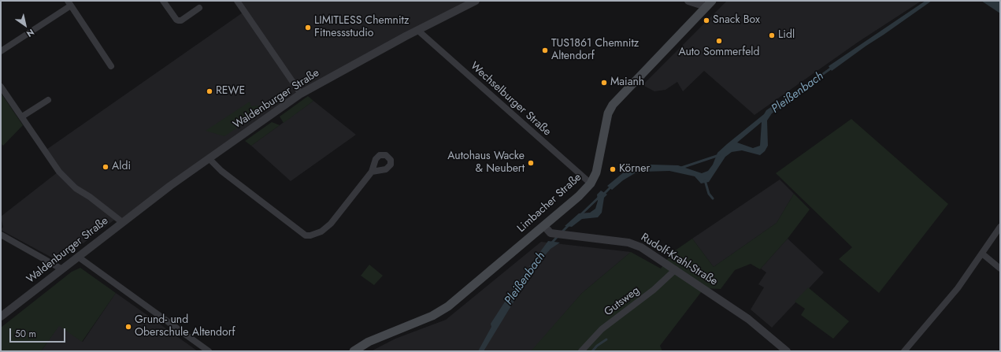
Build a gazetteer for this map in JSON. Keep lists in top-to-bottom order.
{
  "streets": {
    "main road": ["Limbacher Straße"],
    "street": [
      "Waldenburger Straße",
      "Wechselburger Straße",
      "Rudolf-Krahl-Straße",
      "Gutsweg"
    ]
  },
  "crossings": [
    ["Waldenburger Straße", "Wechselburger Straße"],
    ["Wechselburger Straße", "Limbacher Straße"],
    ["Limbacher Straße", "Rudolf-Krahl-Straße"],
    ["Rudolf-Krahl-Straße", "Gutsweg"]
  ],
  "water": ["Pleißenbach"],
  "places": [
    "Snack Box",
    "LIMITLESS Chemnitz Fitnessstudio",
    "Lidl",
    "Auto Sommerfeld",
    "TUS1861 Chemnitz Altendorf",
    "Maianh",
    "REWE",
    "Autohaus Wacke & Neubert",
    "Aldi",
    "Körner",
    "Grund- und Oberschule Altendorf"
  ],
  "scale_bar": "50 m",
  "north": "bottom right"
}
